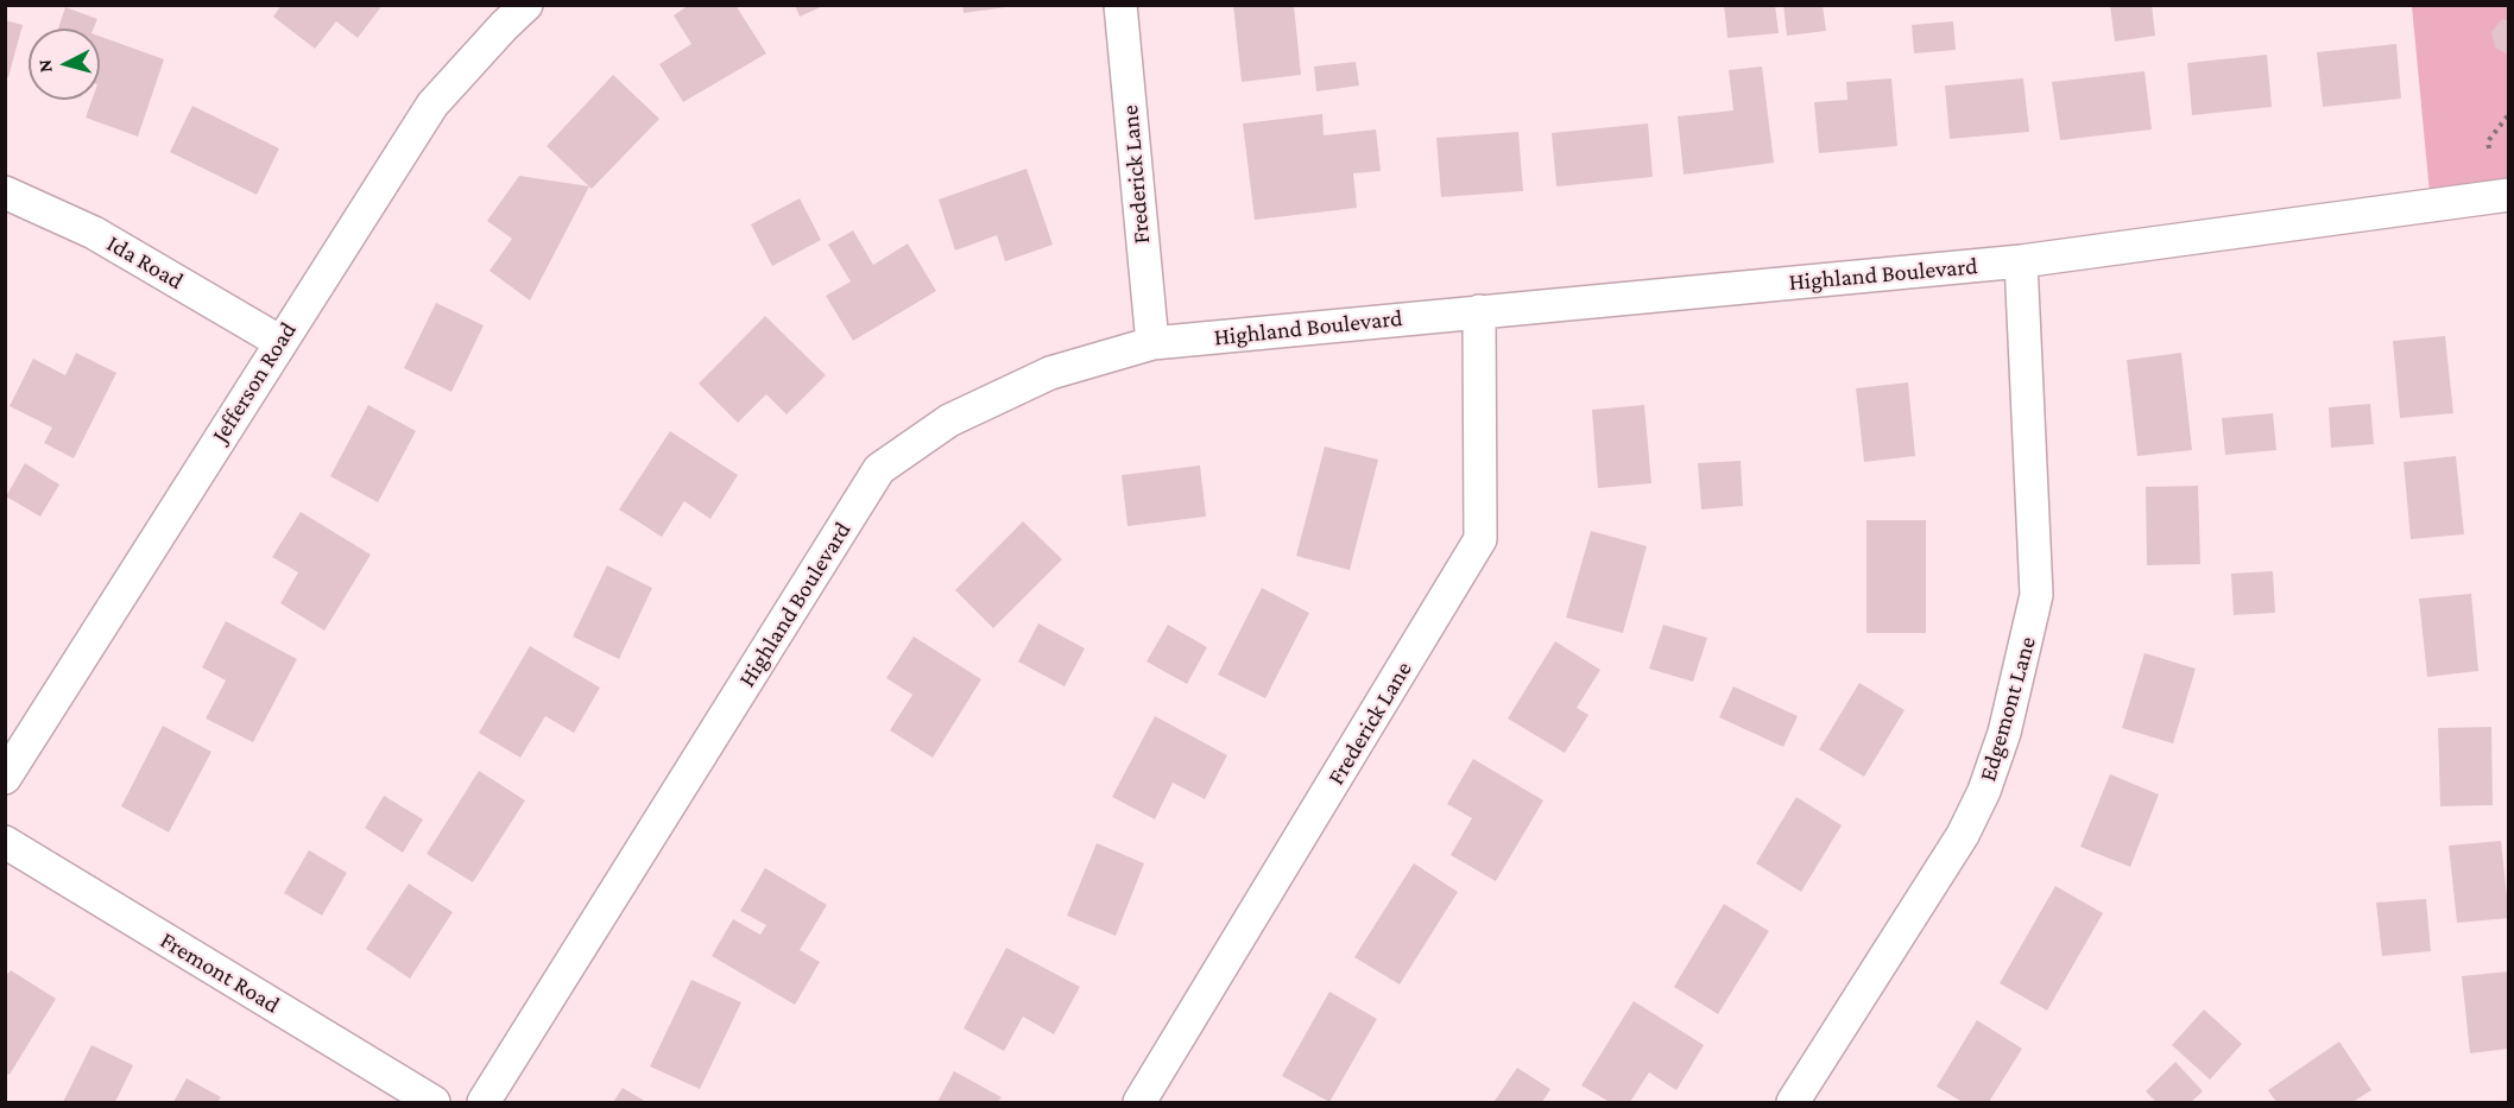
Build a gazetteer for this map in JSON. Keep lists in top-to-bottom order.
{
  "streets": {
    "street": [
      "Frederick Lane",
      "Ida Road",
      "Highland Boulevard",
      "Jefferson Road",
      "Edgemont Lane",
      "Fremont Road"
    ]
  },
  "crossings": [
    ["Frederick Lane", "Highland Boulevard"],
    ["Ida Road", "Jefferson Road"],
    ["Highland Boulevard", "Edgemont Lane"]
  ],
  "north": "left"
}
